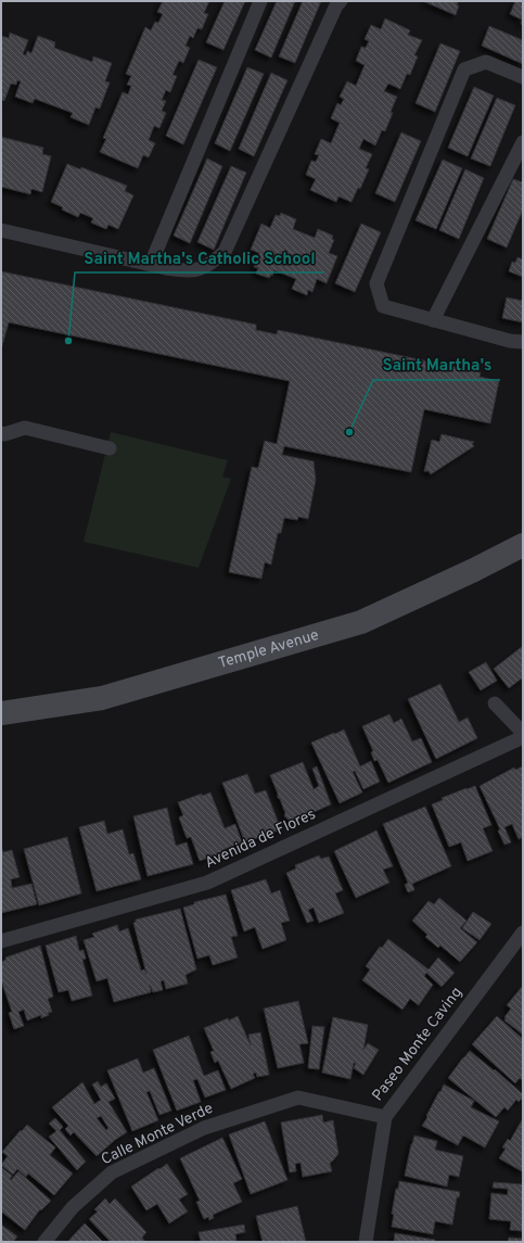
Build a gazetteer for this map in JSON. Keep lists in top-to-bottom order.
{
  "streets": {
    "main road": ["Temple Avenue"],
    "lane": ["Avenida de Flores", "Paseo Monte Caving", "Calle Monte Verde"]
  },
  "crossings": [
    ["Paseo Monte Caving", "Calle Monte Verde"]
  ],
  "places": ["Saint Martha's Catholic School", "Saint Martha's"]
}
